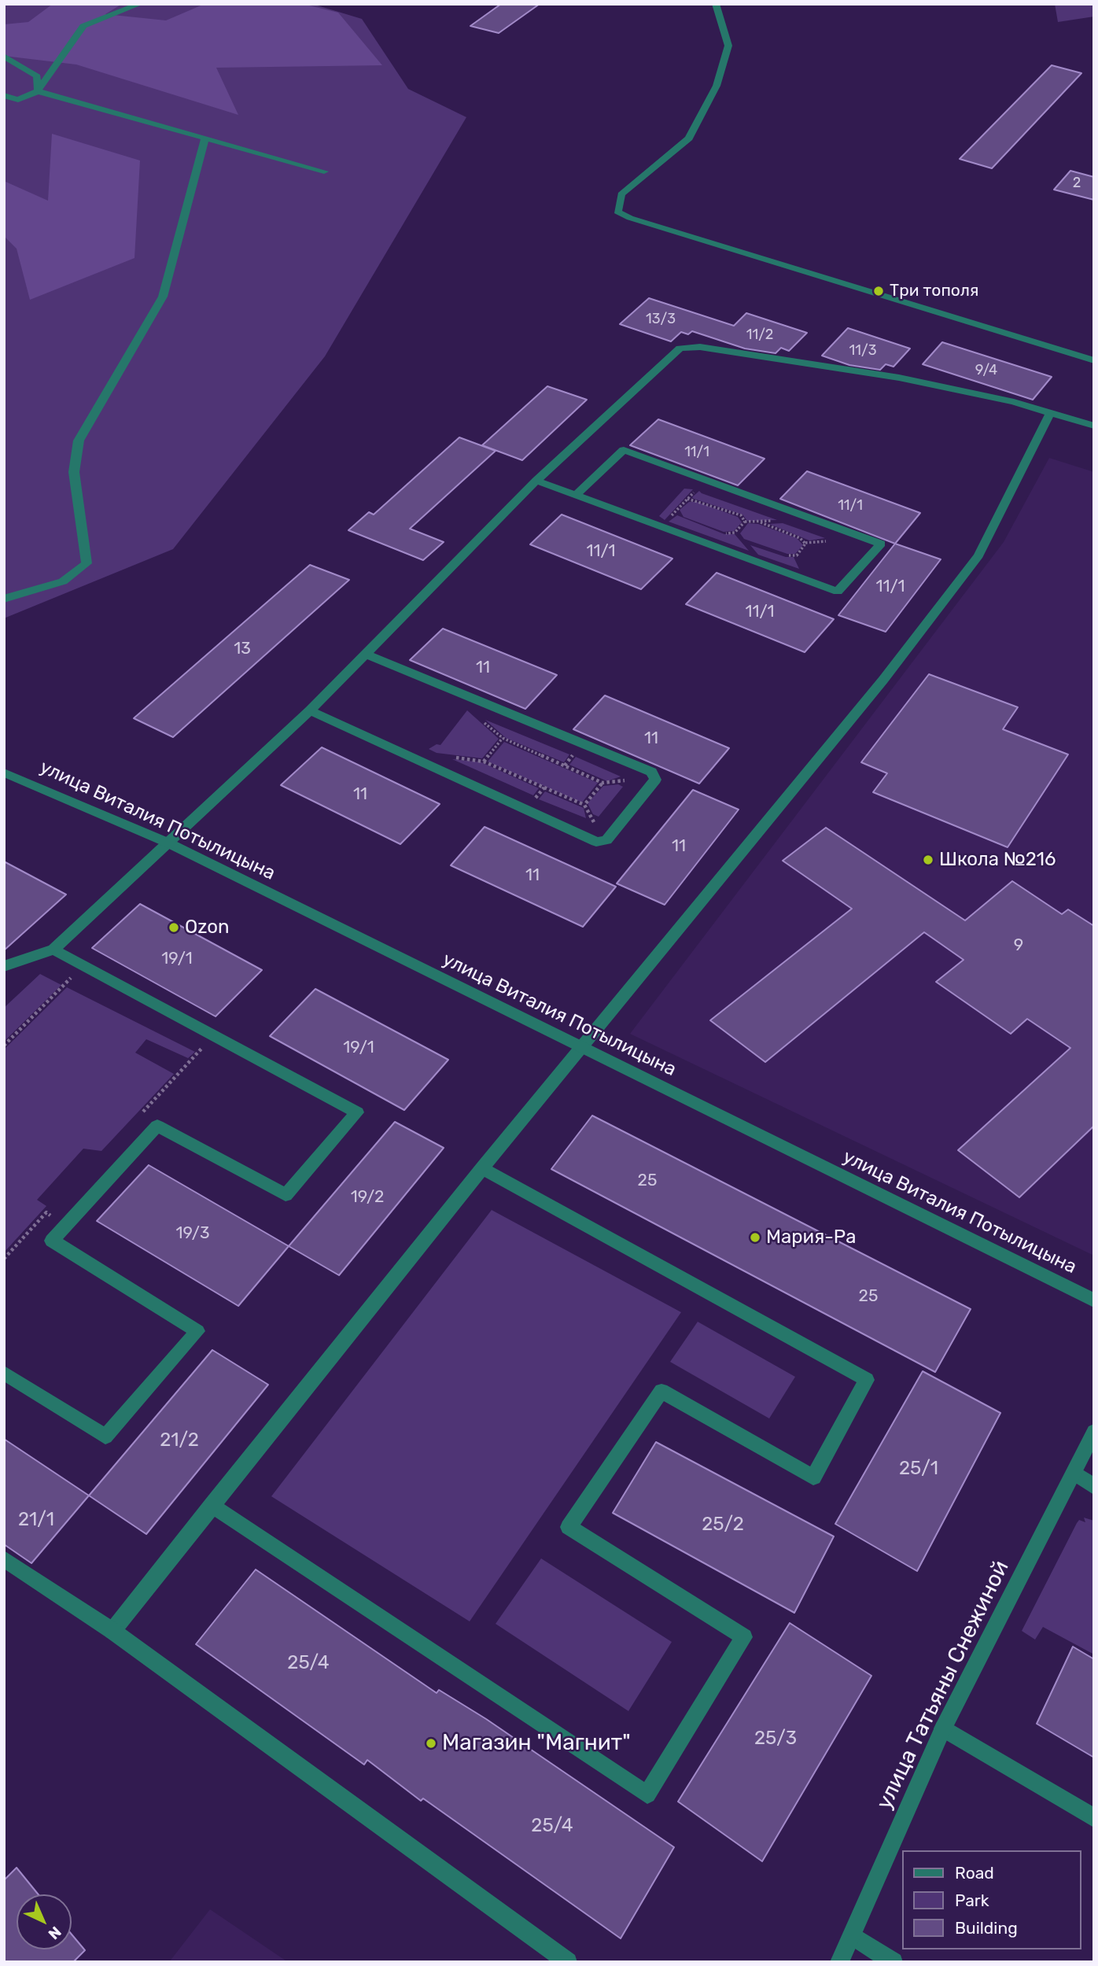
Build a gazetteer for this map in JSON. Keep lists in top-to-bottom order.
{
  "streets": {
    "street": ["улица Виталия Потылицына", "улица Татьяны Снежиной"]
  },
  "places": [
    "Три тополя",
    "Школа №216",
    "Ozon",
    "Мария-Ра",
    "Магазин \"Магнит\""
  ],
  "house_numbers": [
    "2",
    "13/3",
    "11/2",
    "11/3",
    "9/4",
    "11/1",
    "11/1",
    "11/1",
    "11/1",
    "11/1",
    "13",
    "11",
    "11",
    "11",
    "11",
    "11",
    "9",
    "19/1",
    "19/1",
    "25",
    "19/2",
    "19/3",
    "25",
    "21/2",
    "25/1",
    "21/1",
    "25/2",
    "25/4",
    "25/3",
    "25/4"
  ],
  "legend": ["Road", "Park", "Building"],
  "north": "bottom right"
}
